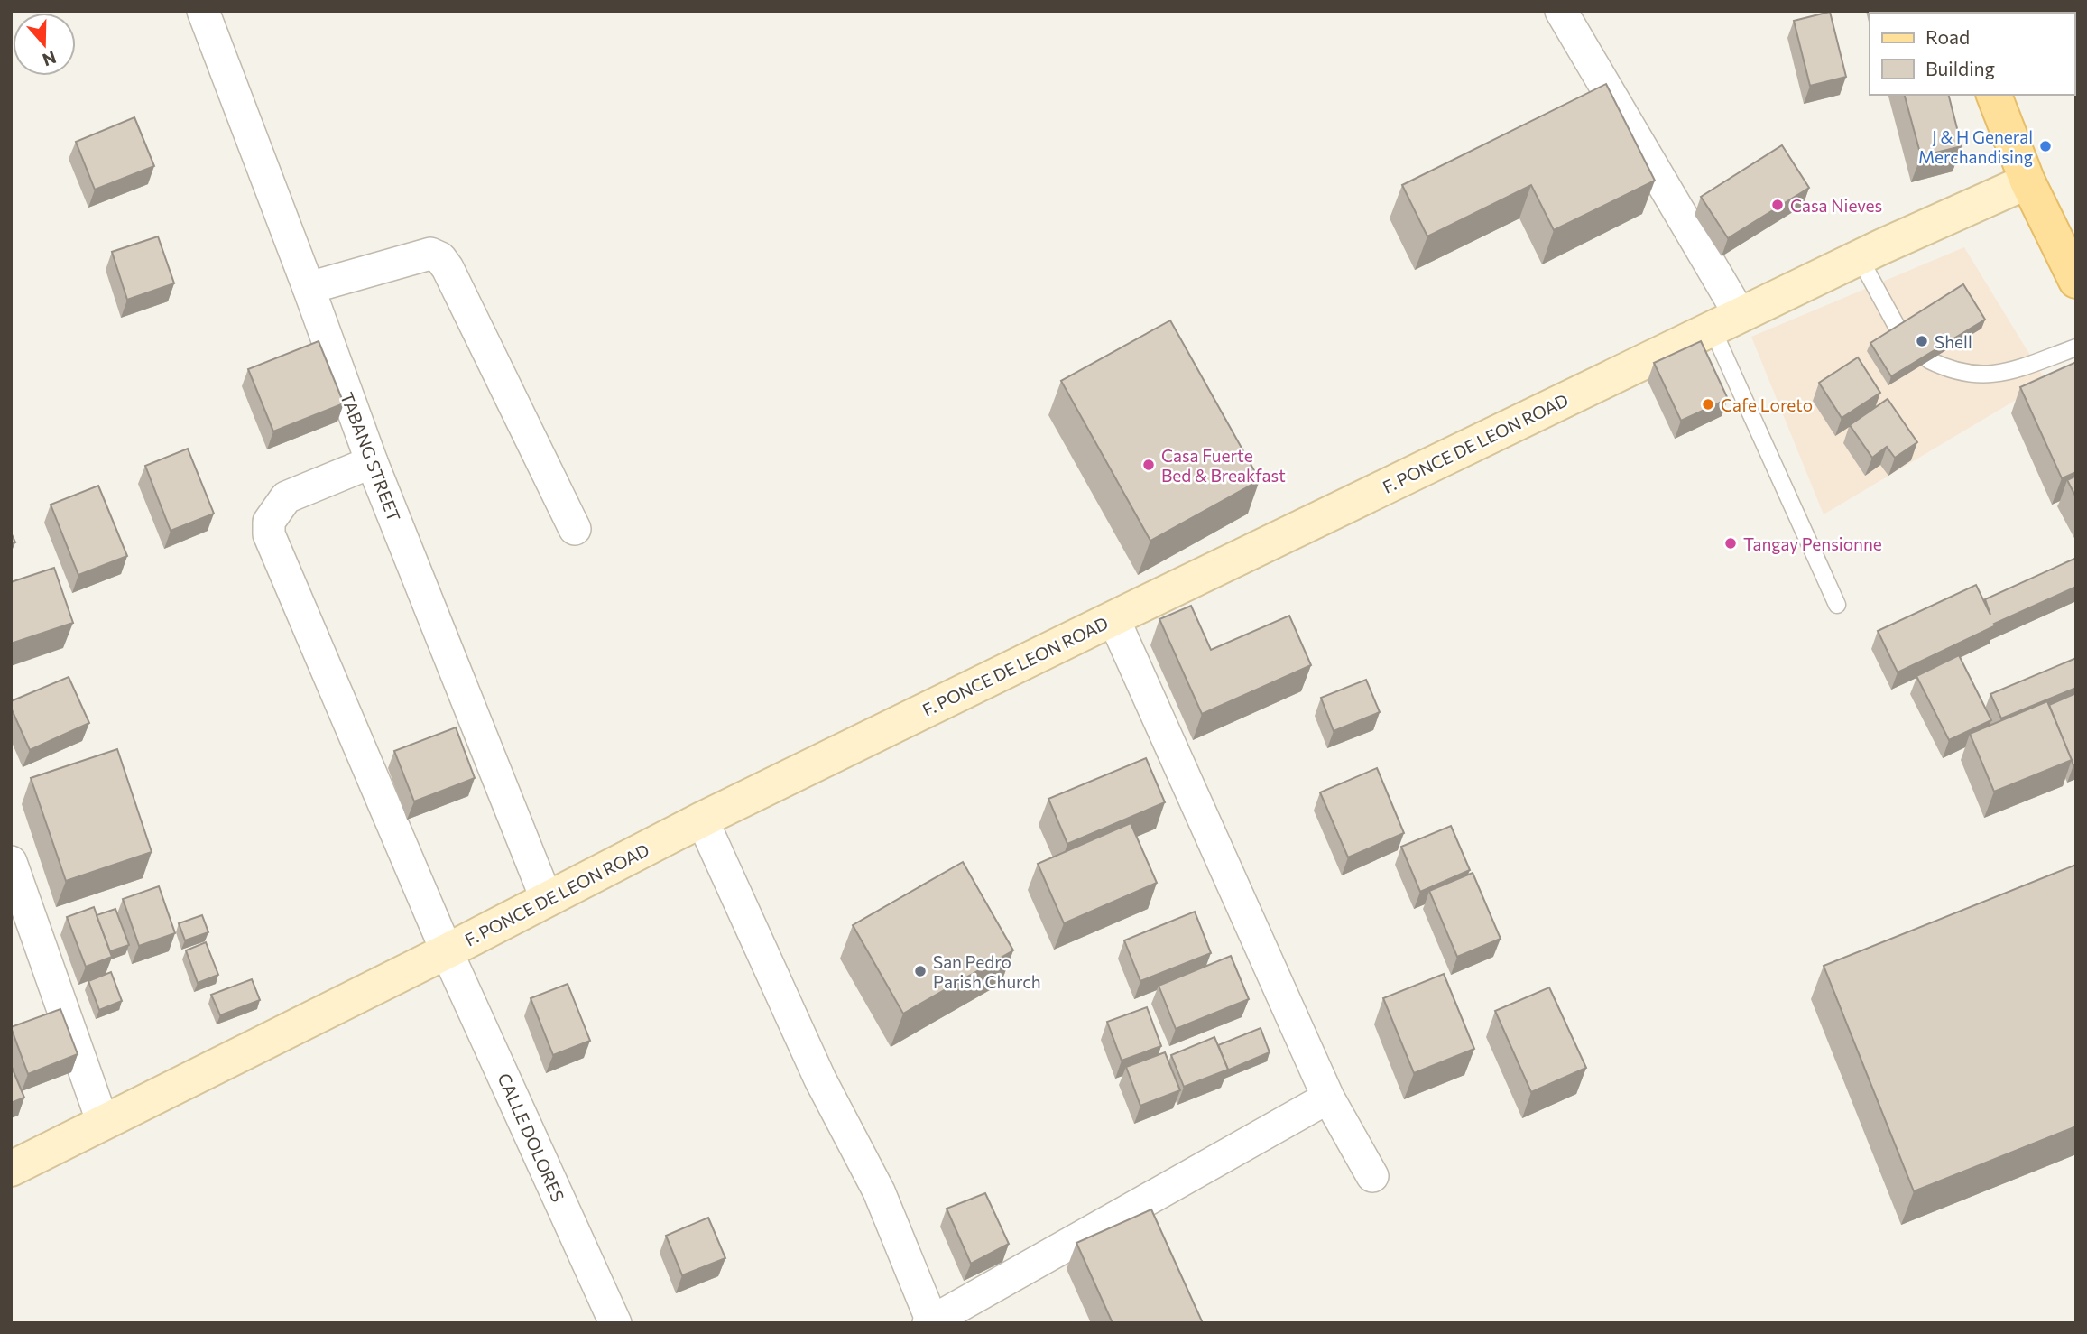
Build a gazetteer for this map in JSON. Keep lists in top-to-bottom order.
{
  "streets": {
    "street": ["F. PONCE DE LEON ROAD", "TABANG STREET", "CALLE DOLORES"]
  },
  "crossings": [
    ["F. PONCE DE LEON ROAD", "TABANG STREET"],
    ["F. PONCE DE LEON ROAD", "CALLE DOLORES"],
    ["TABANG STREET", "CALLE DOLORES"]
  ],
  "places": [
    "J & H General Merchandising",
    "Casa Nieves",
    "Shell",
    "Cafe Loreto",
    "Casa Fuerte Bed & Breakfast",
    "Tangay Pensionne",
    "San Pedro Parish Church"
  ],
  "legend": ["Road", "Building"],
  "north": "bottom"
}
